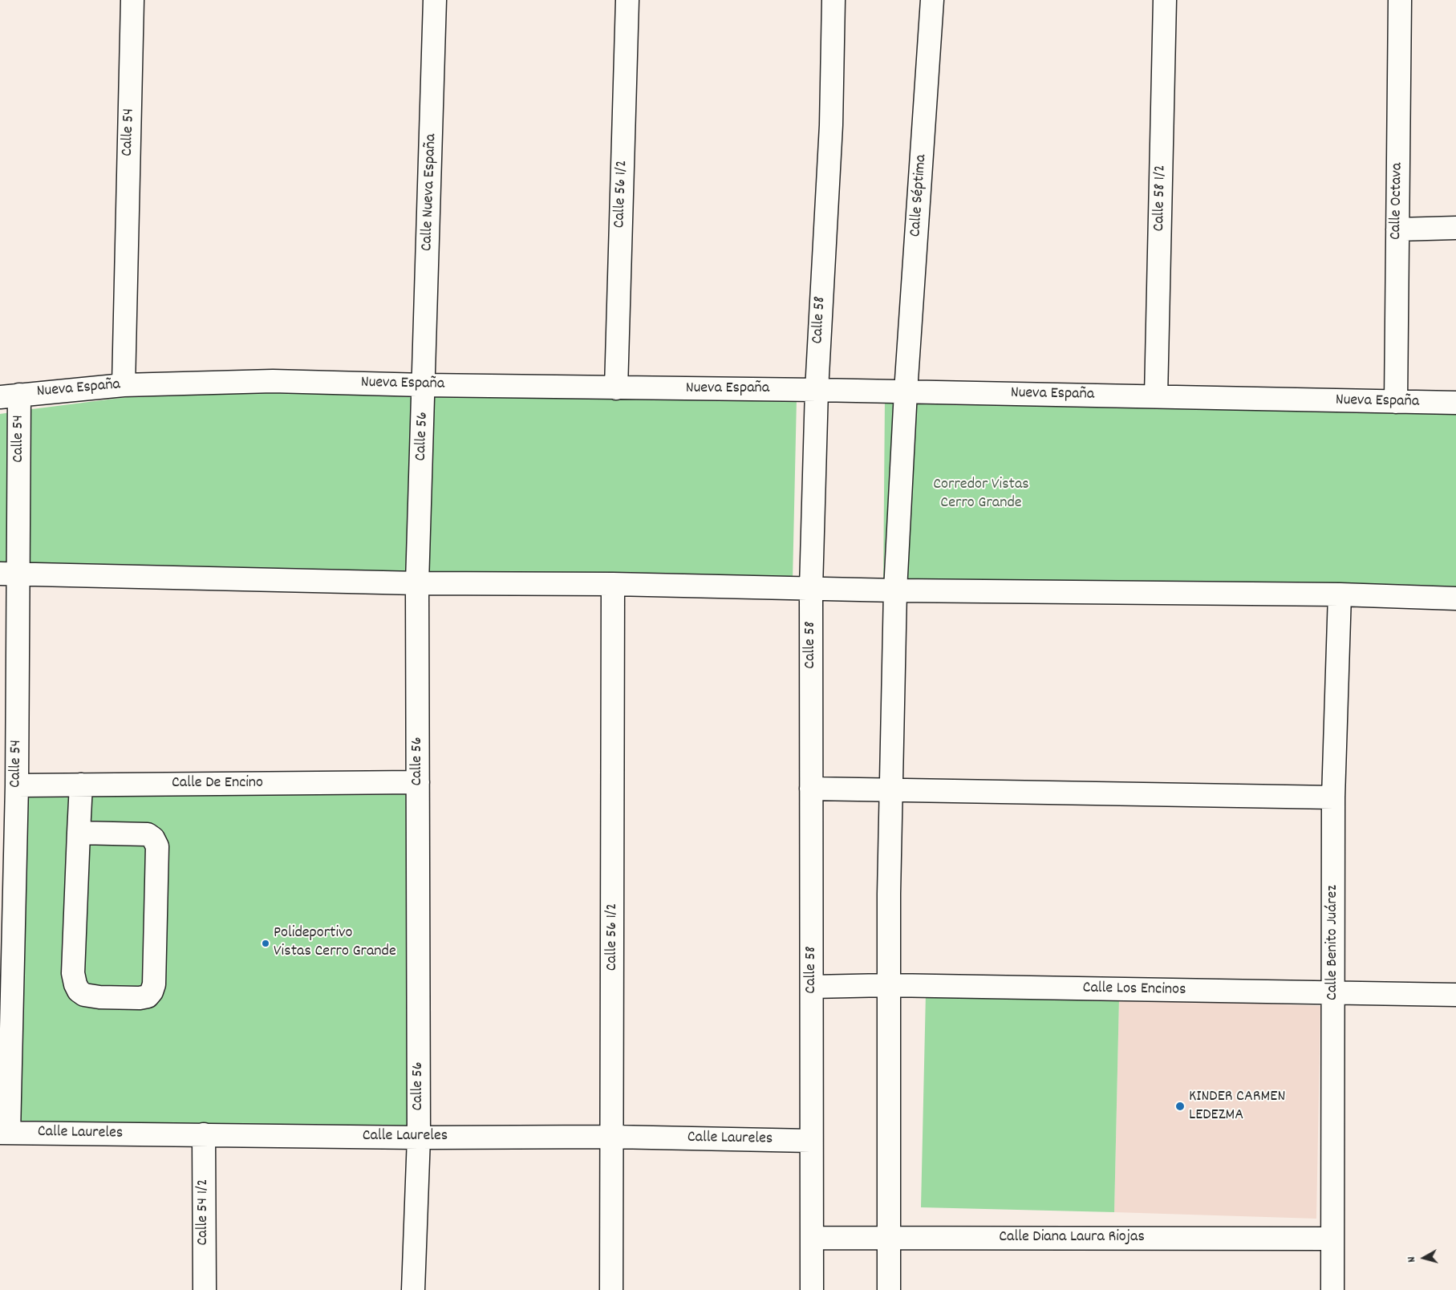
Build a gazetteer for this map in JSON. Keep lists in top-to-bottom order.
{
  "streets": {
    "street": [
      "Calle 54",
      "Calle Nueva España",
      "Calle 56 1/2",
      "Calle Séptima",
      "Calle 58 1/2",
      "Calle Octava",
      "Calle 58",
      "Nueva España",
      "Calle 56",
      "Calle De Encino",
      "Calle Benito Juárez",
      "Calle Los Encinos",
      "Calle Laureles",
      "Calle 54 1/2",
      "Calle Diana Laura Riojas"
    ]
  },
  "crossings": [
    ["Calle 54", "Nueva España"],
    ["Calle 54", "Calle De Encino"],
    ["Calle 54", "Calle Laureles"],
    ["Calle Nueva España", "Nueva España"],
    ["Calle Nueva España", "Calle 56"],
    ["Calle 56 1/2", "Nueva España"],
    ["Calle 56 1/2", "Calle Laureles"],
    ["Calle Séptima", "Nueva España"],
    ["Calle 58 1/2", "Nueva España"],
    ["Calle Octava", "Nueva España"],
    ["Calle 58", "Nueva España"],
    ["Calle 58", "Calle Los Encinos"],
    ["Calle 58", "Calle Laureles"],
    ["Calle 58", "Calle Diana Laura Riojas"],
    ["Nueva España", "Calle 56"],
    ["Calle 56", "Calle De Encino"],
    ["Calle 56", "Calle Laureles"],
    ["Calle Benito Juárez", "Calle Los Encinos"],
    ["Calle Benito Juárez", "Calle Diana Laura Riojas"],
    ["Calle Laureles", "Calle 54 1/2"]
  ],
  "parks": ["Corredor Vistas Cerro Grande"],
  "places": ["Polideportivo Vistas Cerro Grande", "KINDER CARMEN LEDEZMA"],
  "north": "left"
}
